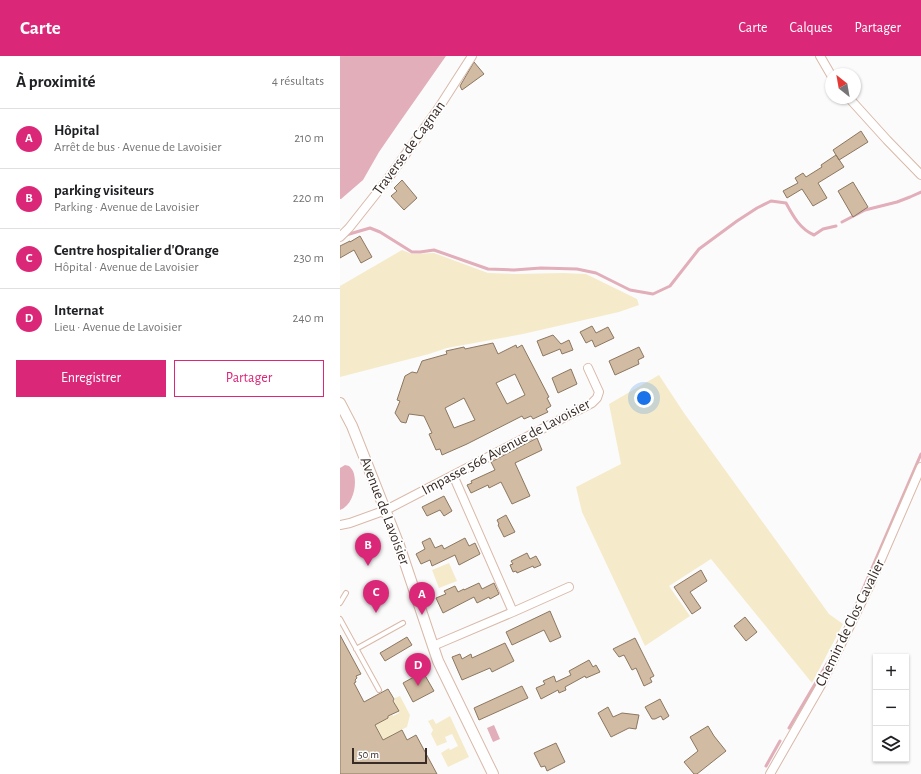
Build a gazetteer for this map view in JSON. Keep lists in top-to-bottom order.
{
  "streets": {
    "street": [
      "Traverse de Cagnan",
      "Impasse 566 Avenue de Lavoisier",
      "Avenue de Lavoisier",
      "Chemin de Clos Cavalier"
    ]
  },
  "crossings": [
    ["Impasse 566 Avenue de Lavoisier", "Avenue de Lavoisier"]
  ],
  "scale_bar": "50 m",
  "north": "top left",
  "page": {
    "header": "Carte",
    "nav": ["Carte", "Calques", "Partager"],
    "heading": ["À proximité", "4 résultats"],
    "list": [
      {
        "mark": "A",
        "name": "Hôpital",
        "note": "Arrêt de bus · Avenue de Lavoisier",
        "value": "210 m"
      },
      {
        "mark": "B",
        "name": "parking visiteurs",
        "note": "Parking · Avenue de Lavoisier",
        "value": "220 m"
      },
      {
        "mark": "C",
        "name": "Centre hospitalier d'Orange",
        "note": "Hôpital · Avenue de Lavoisier",
        "value": "230 m"
      },
      {
        "mark": "D",
        "name": "Internat",
        "note": "Lieu · Avenue de Lavoisier",
        "value": "240 m"
      }
    ],
    "buttons": ["Enregistrer", "Partager"],
    "pins": [
      "B",
      "C",
      "A",
      "D"
    ],
    "map_buttons": ["+", "−"],
    "scale": "50 m"
  }
}
